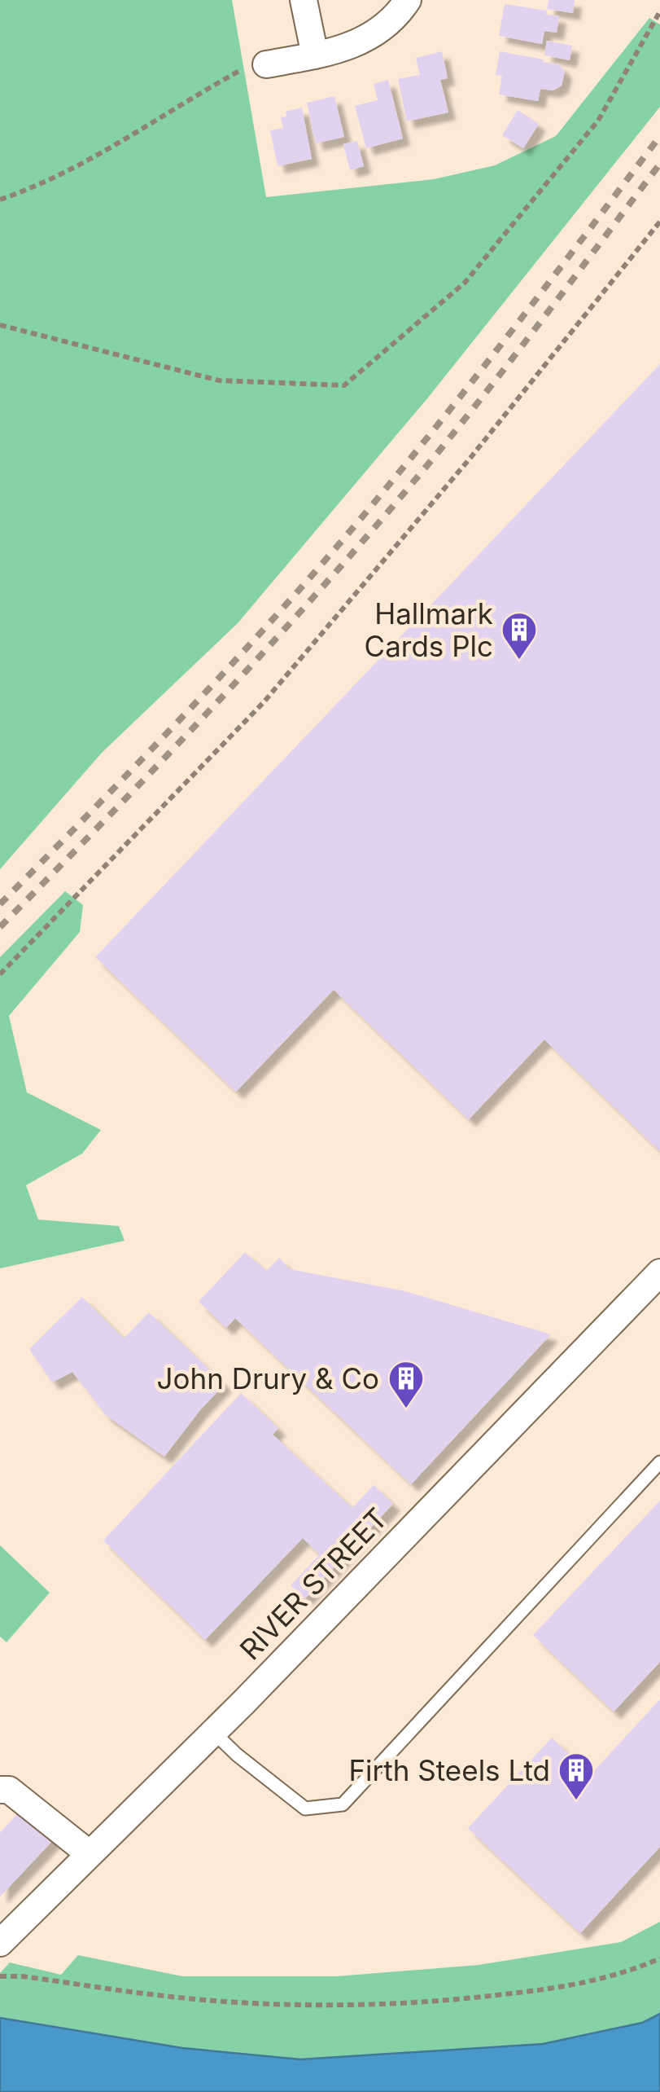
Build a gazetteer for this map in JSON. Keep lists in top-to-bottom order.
{
  "streets": {
    "street": ["RIVER STREET"]
  },
  "places": {
    "building": ["Hallmark Cards Plc", "John Drury & Co", "Firth Steels Ltd"]
  }
}
